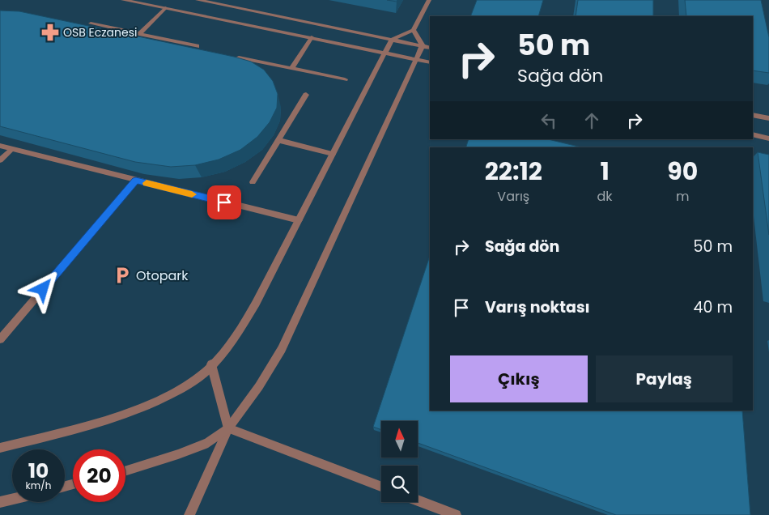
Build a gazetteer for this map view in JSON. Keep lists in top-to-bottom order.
{
  "places": {
    "pharmacy": ["OSB Eczanesi"],
    "parking": ["Otopark"]
  },
  "north": "top",
  "page": {
    "turn": ["50 m", "Sağa dön"],
    "eta": [
      "22:12",
      "Varış",
      "1",
      "dk",
      "90",
      "m"
    ],
    "list": [
      {
        "name": "Sağa dön",
        "value": "50 m"
      },
      {
        "name": "Varış noktası",
        "value": "40 m"
      }
    ],
    "buttons": ["Çıkış", "Paylaş"],
    "speed": "10 km/h",
    "limit": "20"
  }
}
